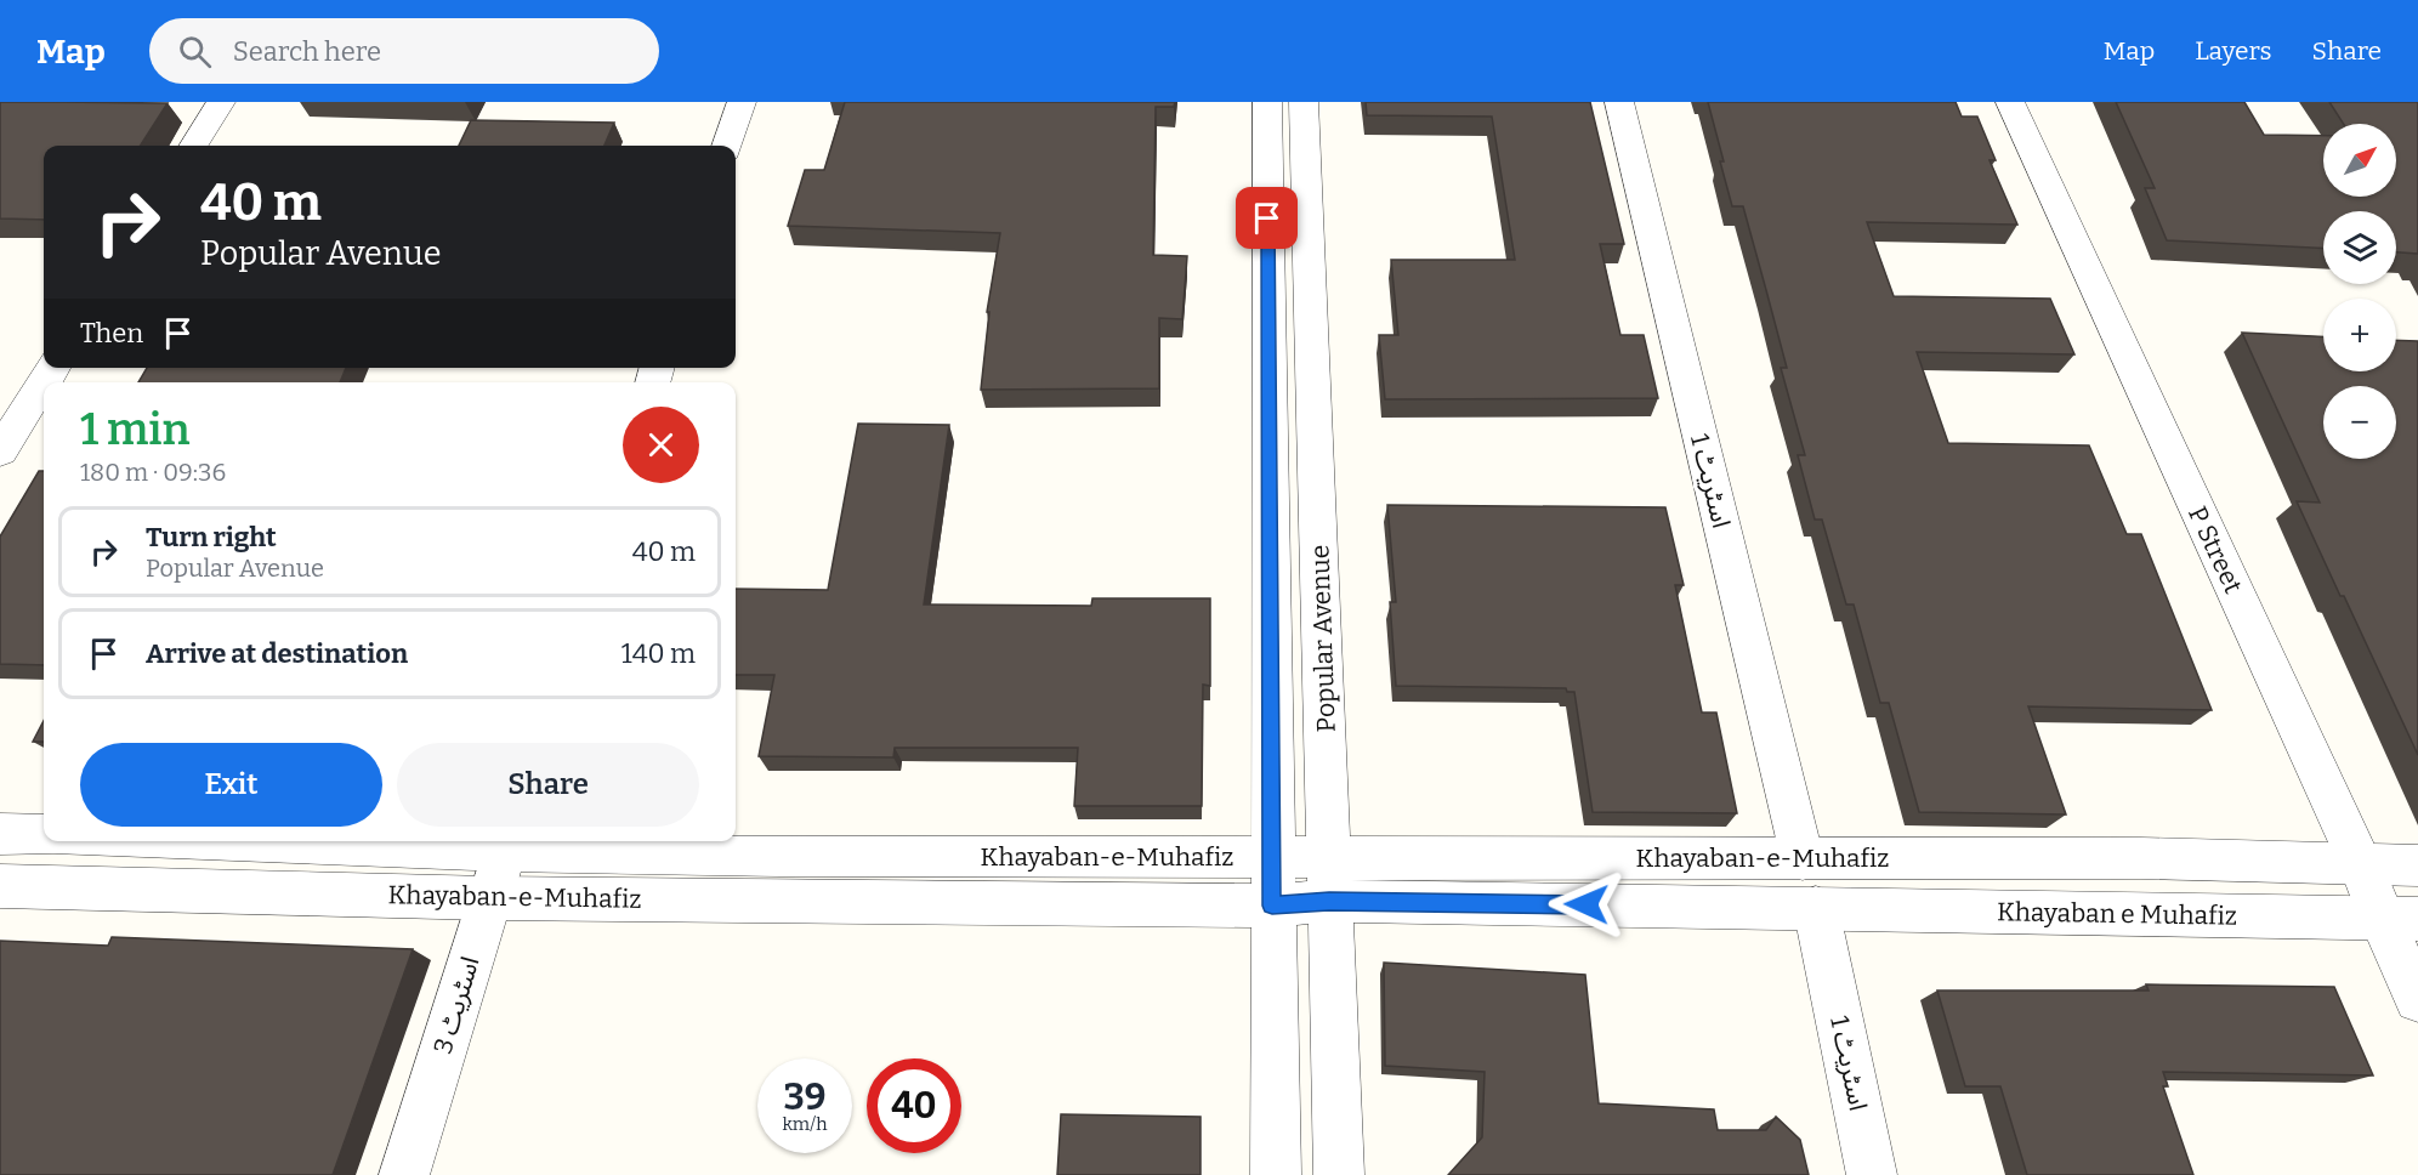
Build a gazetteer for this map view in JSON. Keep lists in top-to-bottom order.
{
  "streets": {
    "street": [
      "اسٹریٹ 1",
      "P Street",
      "Popular Avenue",
      "Khayaban-e-Muhafiz",
      "Khayaban e Muhafiz",
      "اسٹریٹ 3"
    ]
  },
  "crossings": [
    ["اسٹریٹ 1", "Khayaban-e-Muhafiz"],
    ["اسٹریٹ 1", "Khayaban e Muhafiz"],
    ["P Street", "Khayaban-e-Muhafiz"],
    ["P Street", "Khayaban e Muhafiz"],
    ["Popular Avenue", "Khayaban-e-Muhafiz"],
    ["Khayaban-e-Muhafiz", "Khayaban e Muhafiz"],
    ["Khayaban-e-Muhafiz", "اسٹریٹ 3"]
  ],
  "north": "top right",
  "page": {
    "header": "Map",
    "search": "Search here",
    "nav": ["Map", "Layers", "Share"],
    "map_buttons": ["+", "−"],
    "turn": ["40 m", "Popular Avenue"],
    "then": "Then",
    "heading": ["1 min", "180 m · 09:36"],
    "list": [
      {
        "name": "Turn right",
        "note": "Popular Avenue",
        "value": "40 m"
      },
      {
        "name": "Arrive at destination",
        "value": "140 m"
      }
    ],
    "buttons": ["Exit", "Share"],
    "speed": "39 km/h",
    "limit": "40"
  }
}
